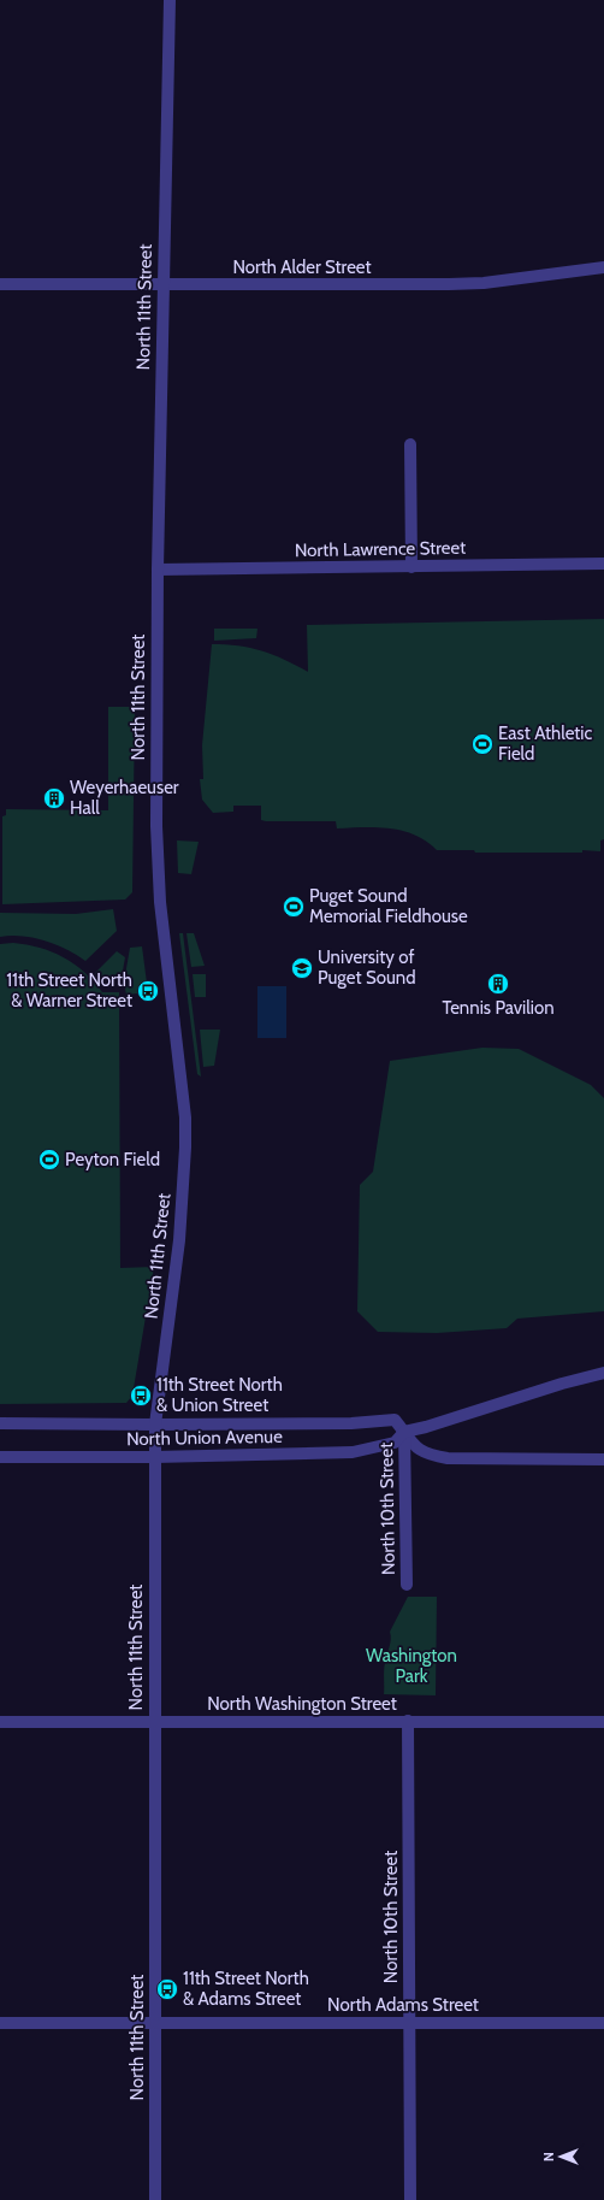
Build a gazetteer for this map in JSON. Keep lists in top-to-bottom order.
{
  "streets": {
    "street": [
      "North Alder Street",
      "North 11th Street",
      "North Lawrence Street",
      "North Union Avenue",
      "North 10th Street",
      "North Washington Street",
      "North Adams Street"
    ]
  },
  "crossings": [
    ["North Alder Street", "North 11th Street"],
    ["North 11th Street", "North Lawrence Street"],
    ["North 11th Street", "North Union Avenue"],
    ["North 11th Street", "North Washington Street"],
    ["North 11th Street", "North Adams Street"],
    ["North Union Avenue", "North 10th Street"],
    ["North 10th Street", "North Washington Street"],
    ["North 10th Street", "North Adams Street"]
  ],
  "parks": ["Washington Park"],
  "places": {
    "sports": ["East Athletic Field", "Puget Sound Memorial Fieldhouse", "Peyton Field"],
    "building": ["Weyerhaeuser Hall", "Tennis Pavilion"],
    "school or university": ["University of Puget Sound"],
    "bus stop": ["11th Street North & Warner Street", "11th Street North & Union Street", "11th Street North & Adams Street"]
  },
  "north": "left"
}
